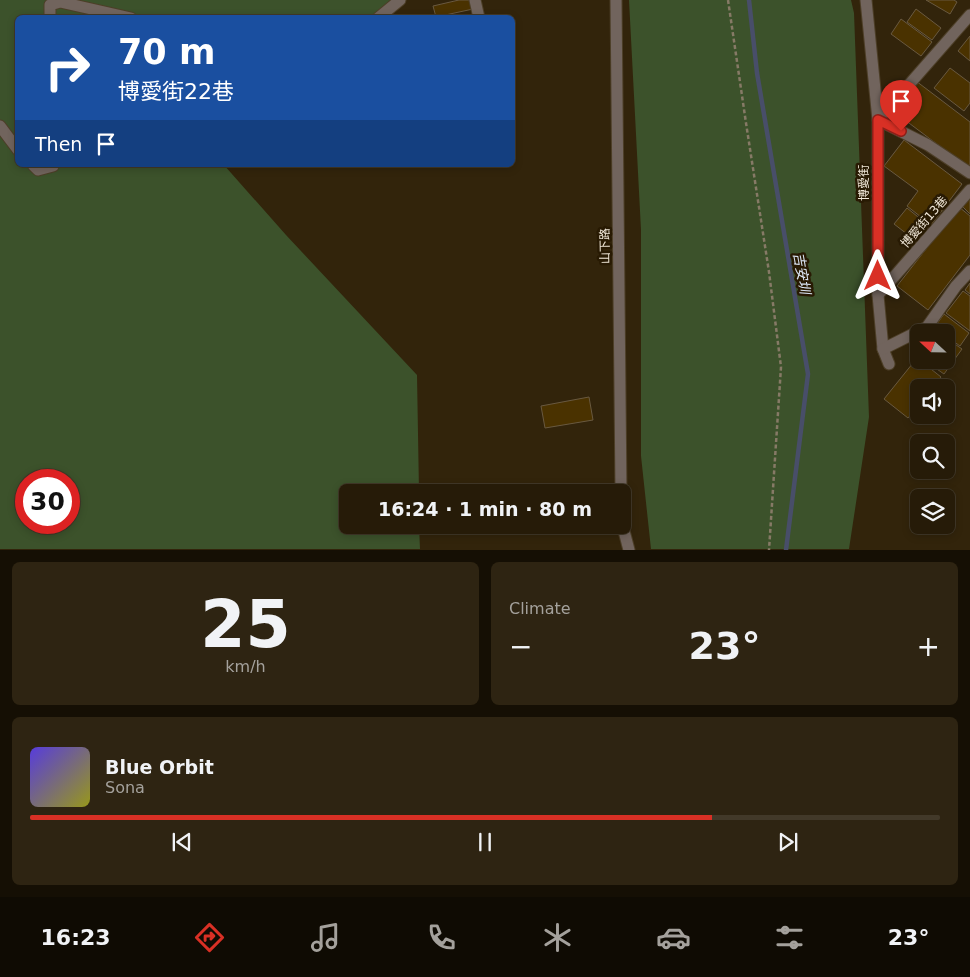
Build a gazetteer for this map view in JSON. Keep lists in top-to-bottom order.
{
  "streets": {
    "street": ["博愛街", "博愛街13巷", "山下路"]
  },
  "crossings": [
    ["博愛街", "博愛街13巷"]
  ],
  "water": ["吉安圳"],
  "north": "left",
  "page": {
    "turn": ["70 m", "博愛街22巷"],
    "then": "Then",
    "limit": "30",
    "trip": "16:24 · 1 min · 80 m",
    "tile": [
      ["25", "km/h"],
      "Climate"
    ],
    "heat": ["−", "23°", "+"],
    "song": ["Blue Orbit", "Sona"],
    "tabs": ["16:23", "23°"]
  }
}
